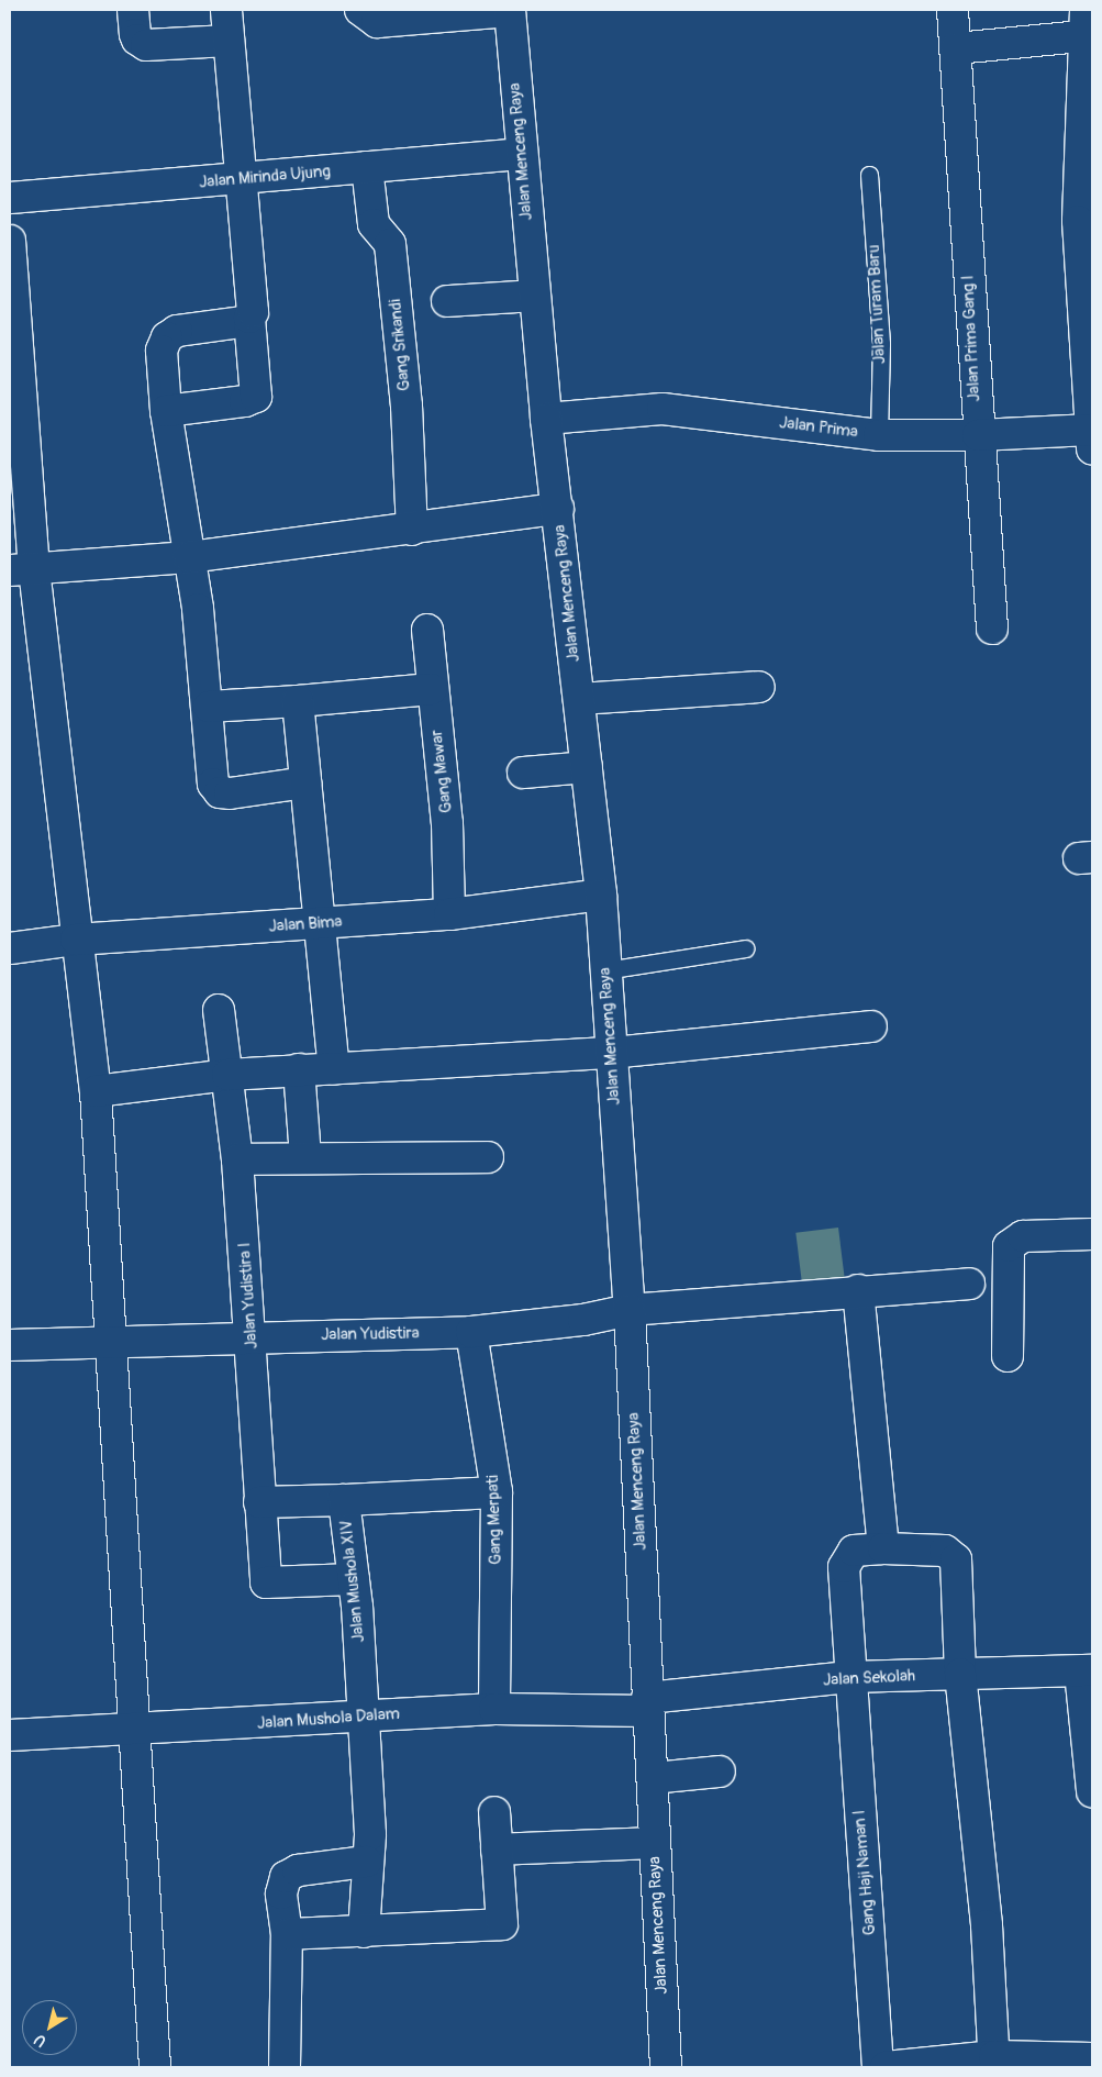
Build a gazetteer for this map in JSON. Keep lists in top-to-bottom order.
{
  "streets": {
    "street": [
      "Jalan Menceng Raya",
      "Jalan Mirinda Ujung",
      "Jalan Prima Gang I",
      "Gang Srikandi",
      "Jalan Prima",
      "Gang Mawar",
      "Jalan Bima",
      "Jalan Yudistira I",
      "Jalan Yudistira",
      "Gang Merpati",
      "Jalan Mushola XIV",
      "Jalan Sekolah",
      "Jalan Mushola Dalam",
      "Gang Haji Naman I"
    ],
    "lane": ["Jalan Turam Baru"]
  },
  "crossings": [
    ["Jalan Menceng Raya", "Jalan Mirinda Ujung"],
    ["Jalan Menceng Raya", "Jalan Prima"],
    ["Jalan Menceng Raya", "Jalan Bima"],
    ["Jalan Menceng Raya", "Jalan Yudistira"],
    ["Jalan Menceng Raya", "Jalan Sekolah"],
    ["Jalan Menceng Raya", "Jalan Mushola Dalam"],
    ["Jalan Mirinda Ujung", "Gang Srikandi"],
    ["Jalan Turam Baru", "Jalan Prima"],
    ["Jalan Prima Gang I", "Jalan Prima"],
    ["Gang Mawar", "Jalan Bima"],
    ["Jalan Yudistira I", "Jalan Yudistira"],
    ["Jalan Yudistira I", "Jalan Mushola XIV"],
    ["Jalan Yudistira", "Gang Merpati"],
    ["Gang Merpati", "Jalan Mushola XIV"],
    ["Gang Merpati", "Jalan Mushola Dalam"],
    ["Jalan Mushola XIV", "Jalan Mushola Dalam"],
    ["Jalan Sekolah", "Jalan Mushola Dalam"],
    ["Jalan Sekolah", "Gang Haji Naman I"]
  ],
  "north": "bottom left"
}
